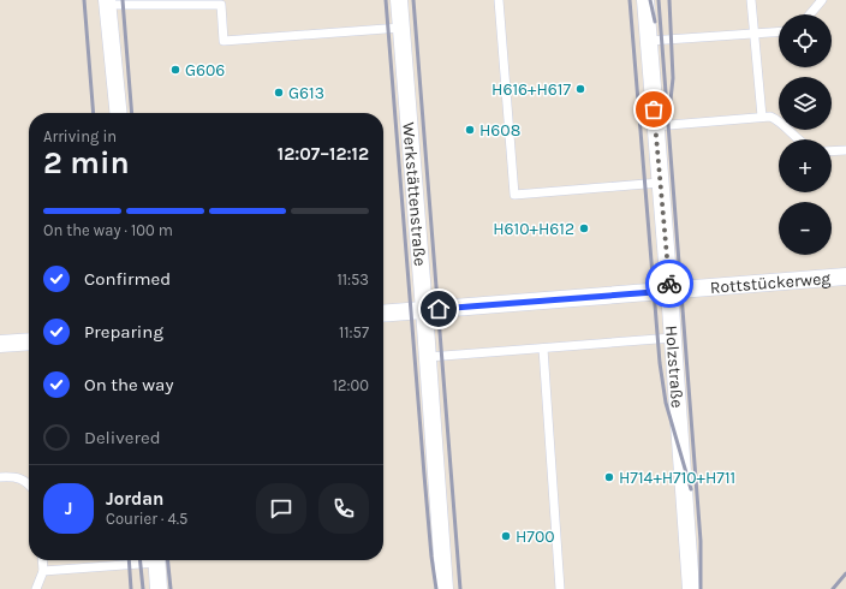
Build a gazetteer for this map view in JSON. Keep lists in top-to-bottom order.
{
  "streets": {
    "street": ["Werkstättenstraße", "Rottstückerweg", "Holzstraße"]
  },
  "crossings": [
    ["Werkstättenstraße", "Rottstückerweg"],
    ["Rottstückerweg", "Holzstraße"]
  ],
  "places": [
    "G606",
    "H616+H617",
    "G613",
    "H608",
    "H610+H612",
    "H714+H710+H711",
    "H700"
  ],
  "page": {
    "map_buttons": ["+", "−"],
    "heading": ["2 min", "Arriving in", "12:07–12:12"],
    "panel": ["Jordan", "Courier · 4.5"],
    "bar": "On the way · 100 m",
    "list": [
      ["Confirmed", "11:53"],
      ["Preparing", "11:57"],
      ["On the way", "12:00"],
      "Delivered"
    ],
    "round": "J"
  }
}
